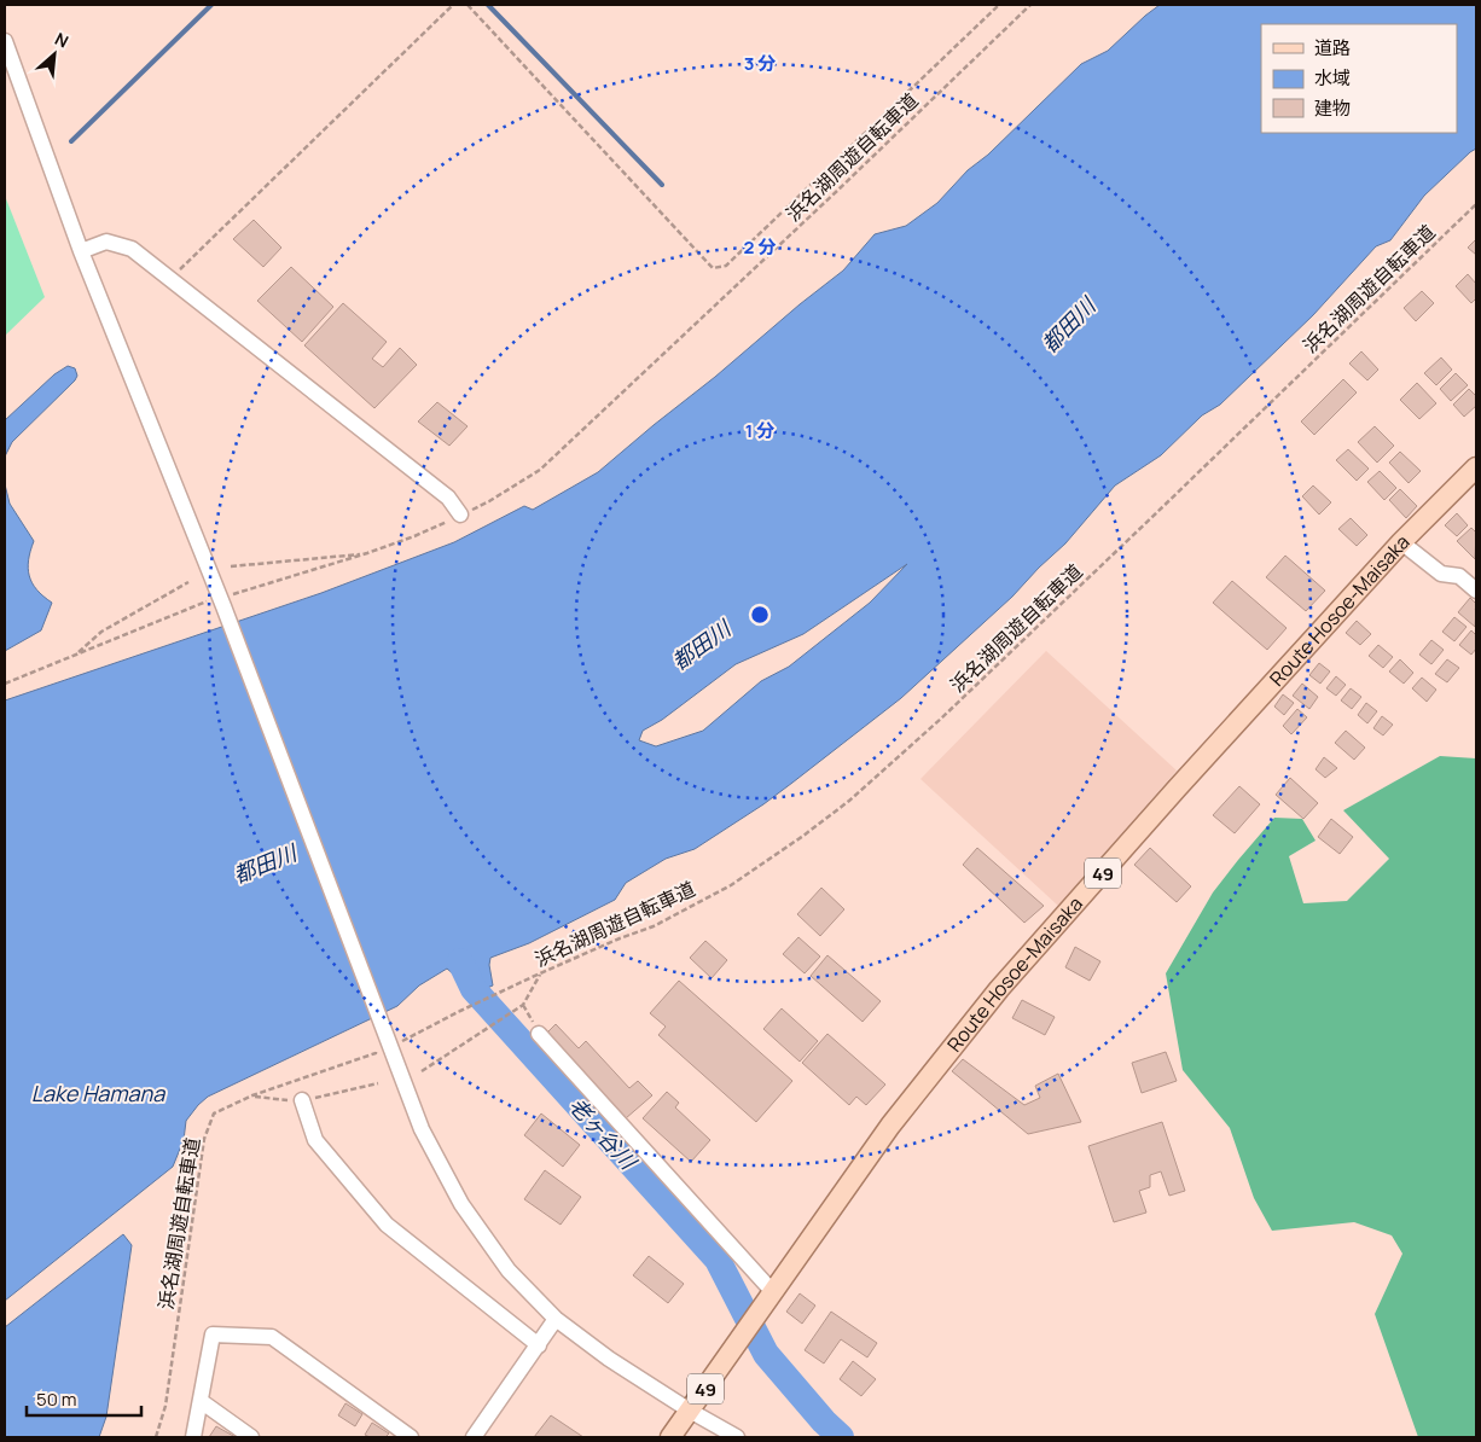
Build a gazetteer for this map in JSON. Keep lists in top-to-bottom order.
{
  "streets": {
    "main road": ["Route Hosoe-Maisaka", "49"],
    "path": ["浜名湖周遊自転車道"]
  },
  "water": ["都田川", "Lake Hamana", "老ヶ谷川"],
  "legend": ["道路", "水域", "建物"],
  "scale_bar": "50 m",
  "north": "top right",
  "rings": ["3 分", "2 分", "1 分"]
}
